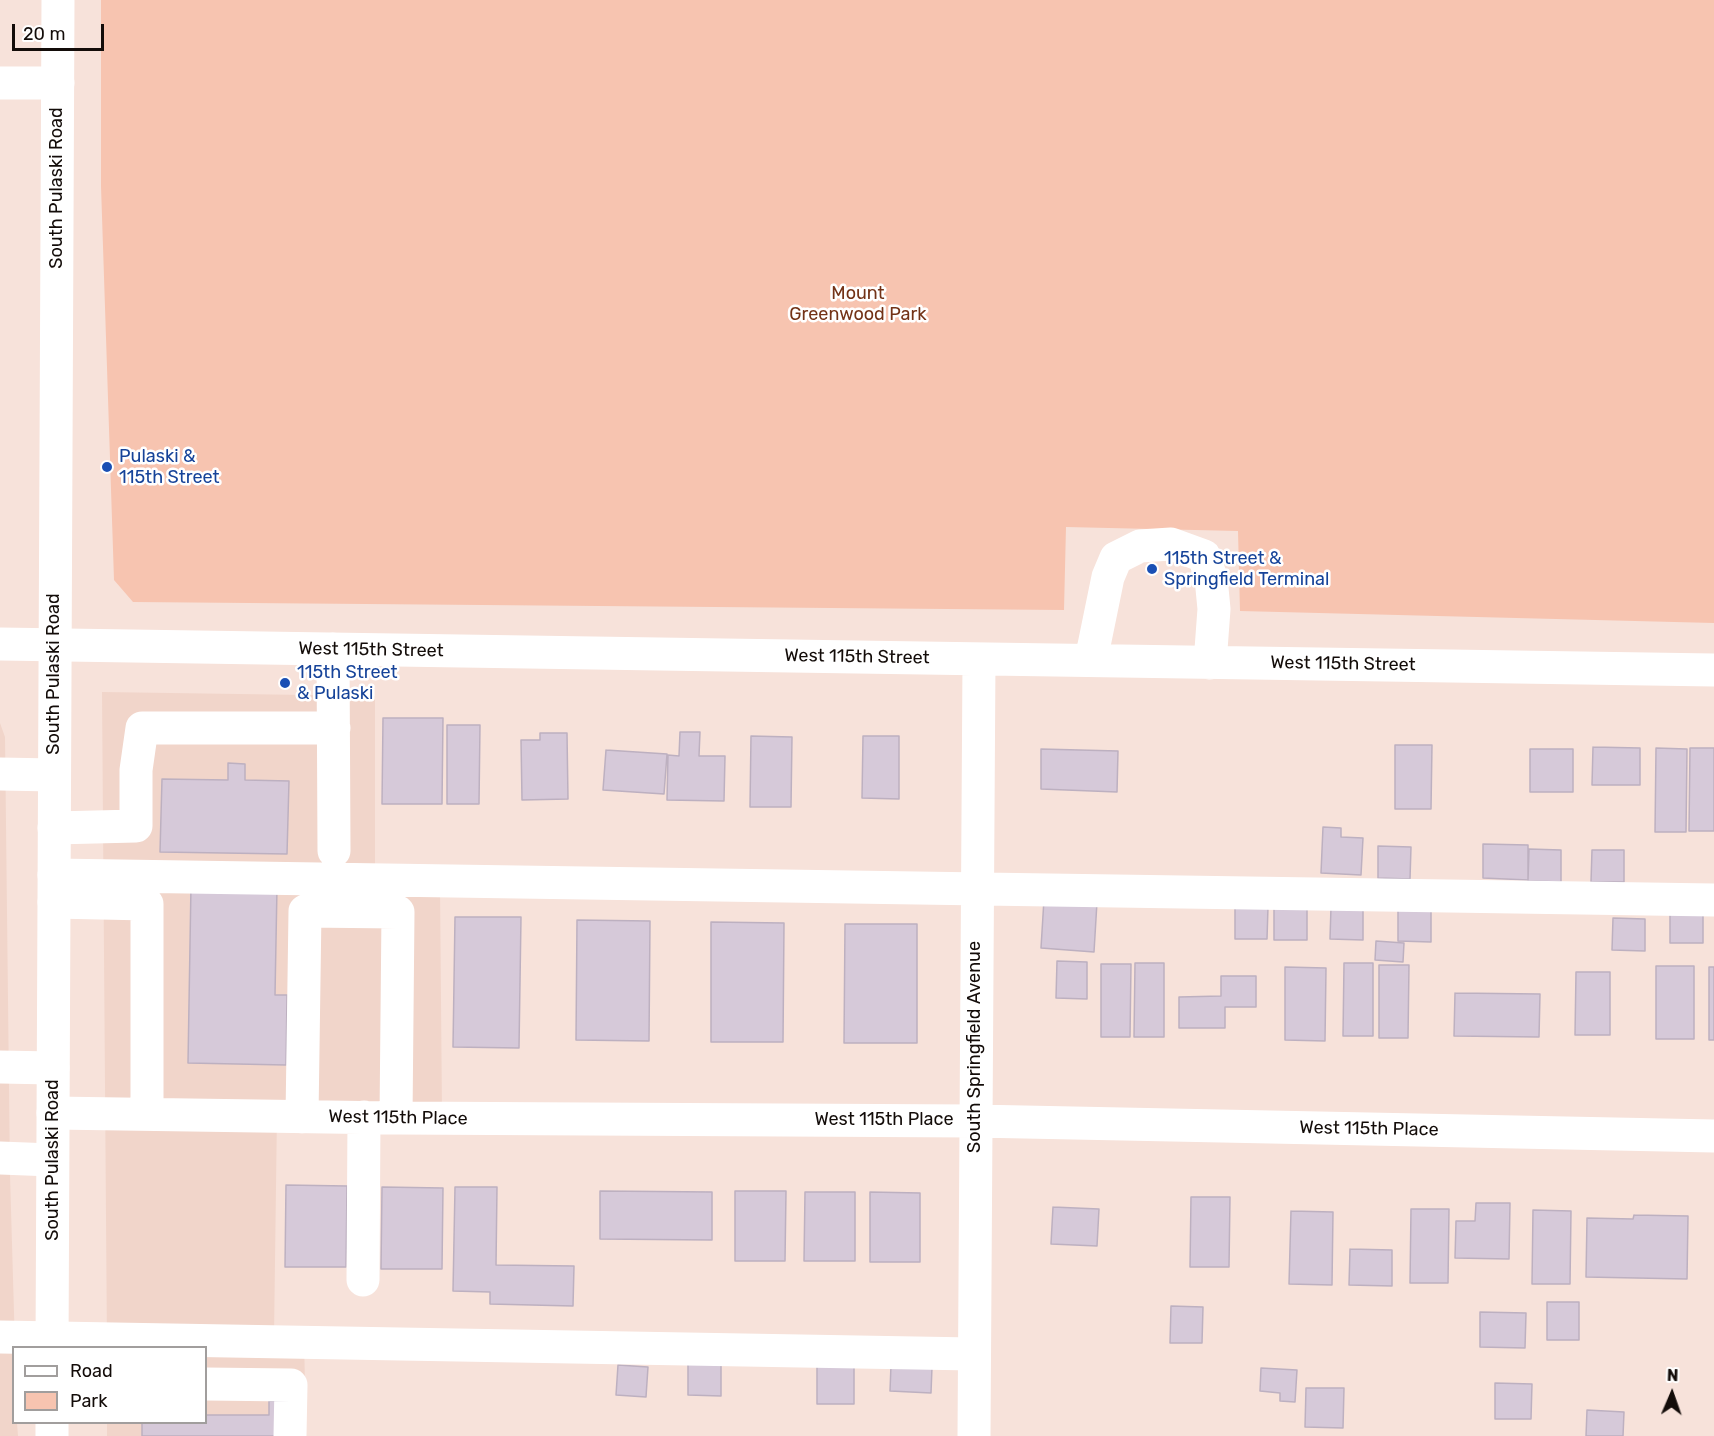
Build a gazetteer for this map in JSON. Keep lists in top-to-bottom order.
{
  "streets": {
    "street": [
      "South Pulaski Road",
      "West 115th Street",
      "South Springfield Avenue",
      "West 115th Place"
    ]
  },
  "crossings": [
    ["South Pulaski Road", "West 115th Street"],
    ["South Pulaski Road", "West 115th Place"],
    ["West 115th Street", "South Springfield Avenue"],
    ["South Springfield Avenue", "West 115th Place"]
  ],
  "parks": ["Mount Greenwood Park"],
  "places": ["Pulaski & 115th Street", "115th Street & Springfield Terminal", "115th Street & Pulaski"],
  "legend": ["Road", "Park"],
  "scale_bar": "20 m",
  "north": "top"
}
